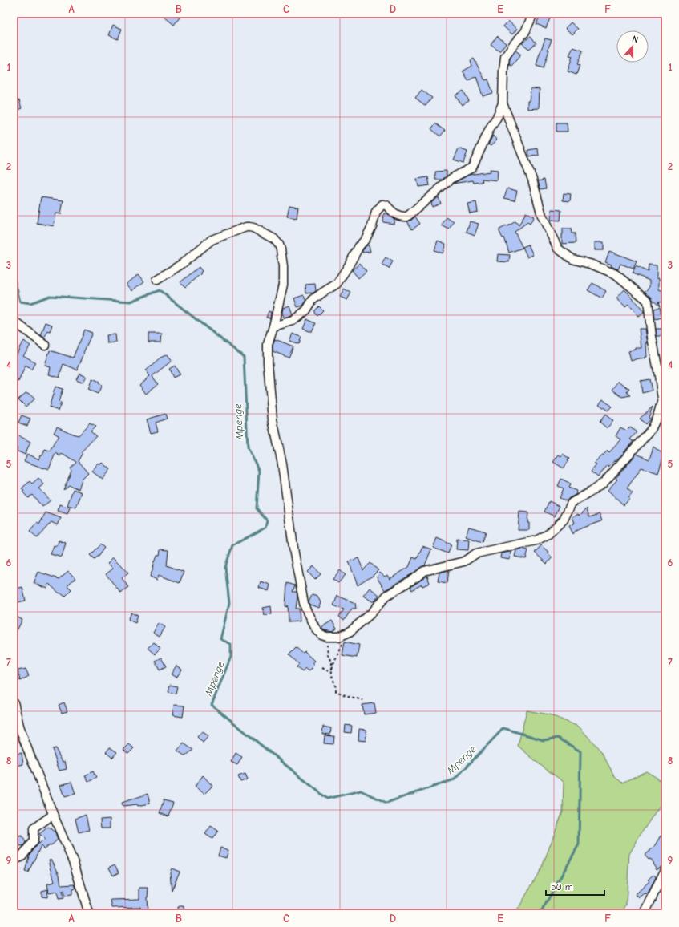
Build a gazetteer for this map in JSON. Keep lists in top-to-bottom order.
{
  "water": ["Mpenge"],
  "scale_bar": "50 m",
  "north": "top",
  "grid": {
    "columns": [
      "A",
      "B",
      "C",
      "D",
      "E",
      "F"
    ],
    "rows": [
      "1",
      "2",
      "3",
      "4",
      "5",
      "6",
      "7",
      "8",
      "9"
    ]
  }
}
